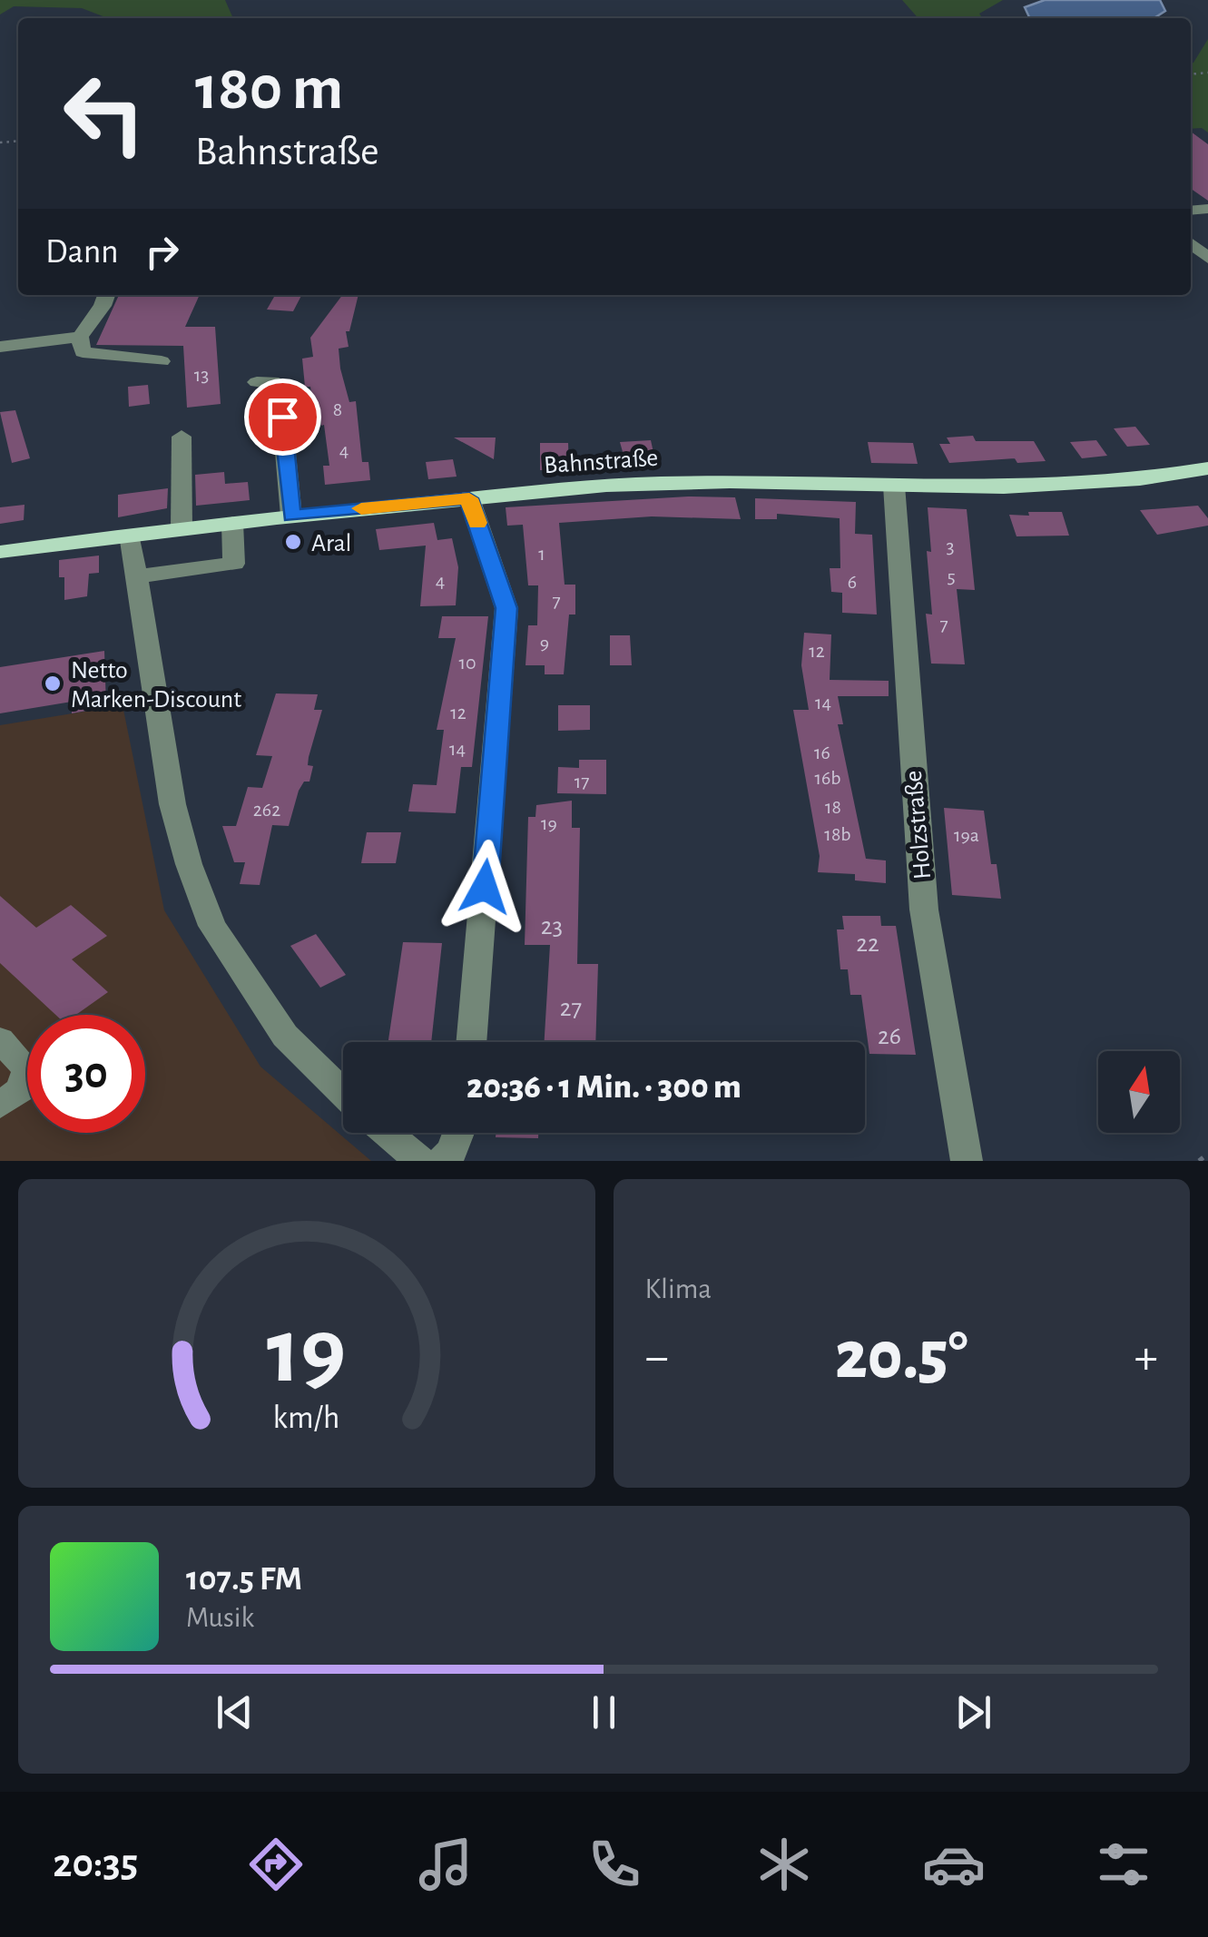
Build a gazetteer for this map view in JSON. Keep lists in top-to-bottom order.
{
  "streets": {
    "main road": ["Bahnstraße"],
    "street": ["Holzstraße"]
  },
  "crossings": [
    ["Bahnstraße", "Holzstraße"]
  ],
  "places": ["Aral", "Netto Marken-Discount"],
  "house_numbers": [
    "13",
    "8",
    "4",
    "3",
    "1",
    "5",
    "4",
    "6",
    "7",
    "7",
    "9",
    "12",
    "10",
    "14",
    "12",
    "14",
    "16",
    "16b",
    "17",
    "18",
    "262",
    "19",
    "18b",
    "19a",
    "23",
    "22",
    "27",
    "26"
  ],
  "north": "top",
  "page": {
    "turn": ["180 m", "Bahnstraße"],
    "then": "Dann",
    "limit": "30",
    "trip": "20:36 · 1 Min. · 300 m",
    "tile": "Klima",
    "heat": ["−", "20.5°", "+"],
    "song": ["107.5 FM", "Musik"],
    "tabs": "20:35",
    "gauge": ["19", "km/h"]
  }
}
